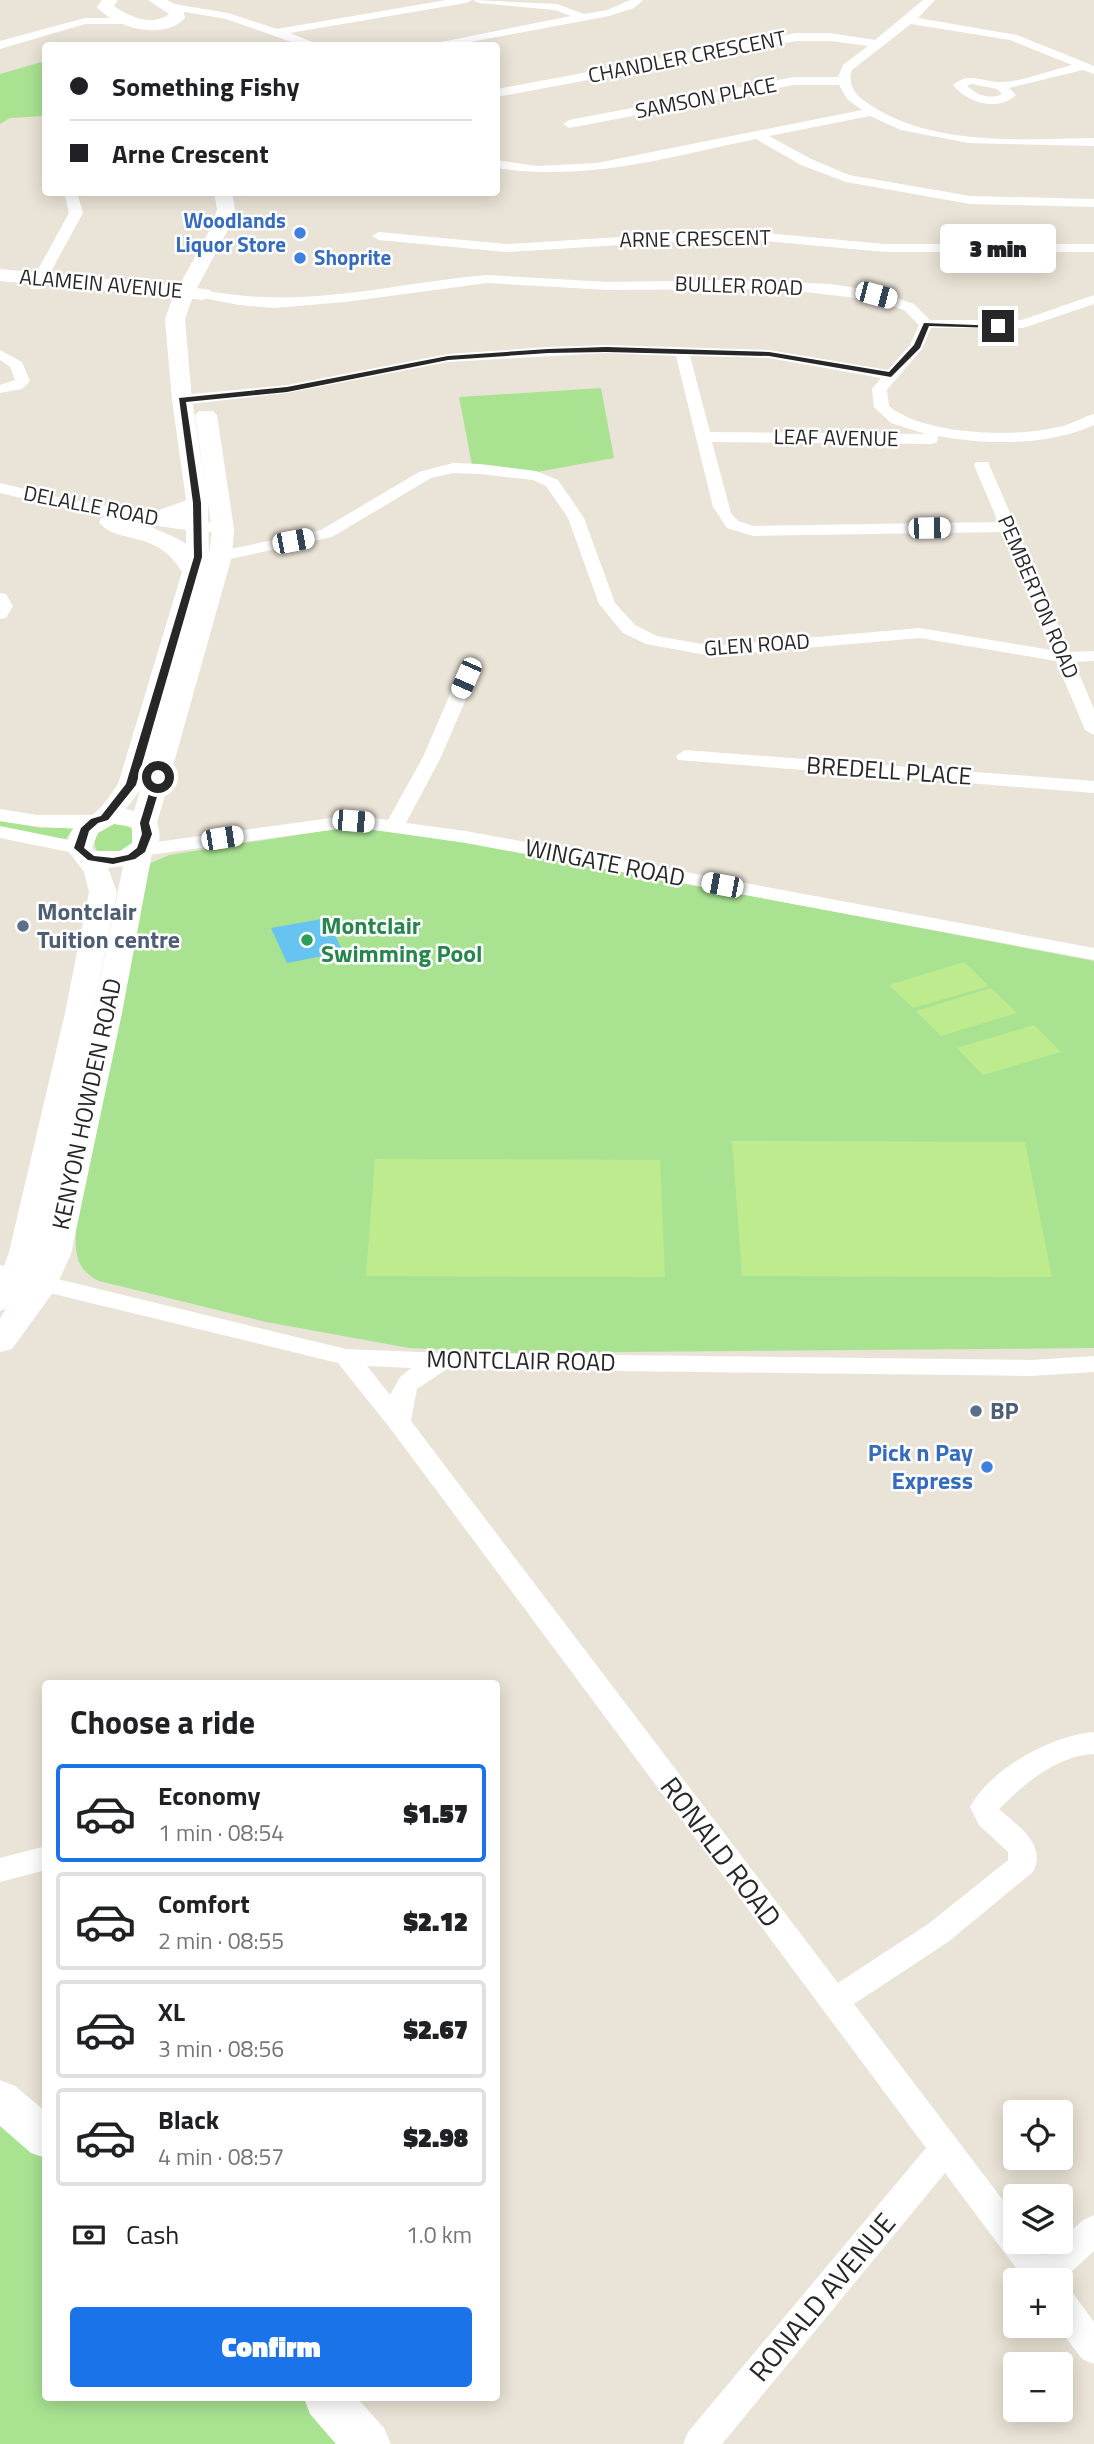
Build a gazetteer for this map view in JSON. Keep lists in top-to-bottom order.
{
  "streets": {
    "street": [
      "CHANDLER CRESCENT",
      "SAMSON PLACE",
      "ARNE CRESCENT",
      "ALAMEIN AVENUE",
      "BULLER ROAD",
      "LEAF AVENUE",
      "DELALLE ROAD",
      "PEMBERTON ROAD",
      "GLEN ROAD",
      "BREDELL PLACE",
      "WINGATE ROAD",
      "KENYON HOWDEN ROAD",
      "MONTCLAIR ROAD",
      "RONALD ROAD",
      "RONALD AVENUE"
    ]
  },
  "crossings": [
    ["ARNE CRESCENT", "BULLER ROAD"],
    ["BULLER ROAD", "KENYON HOWDEN ROAD"],
    ["DELALLE ROAD", "GLEN ROAD"],
    ["DELALLE ROAD", "KENYON HOWDEN ROAD"],
    ["PEMBERTON ROAD", "GLEN ROAD"],
    ["GLEN ROAD", "KENYON HOWDEN ROAD"],
    ["WINGATE ROAD", "KENYON HOWDEN ROAD"],
    ["KENYON HOWDEN ROAD", "MONTCLAIR ROAD"],
    ["MONTCLAIR ROAD", "RONALD ROAD"],
    ["RONALD ROAD", "RONALD AVENUE"]
  ],
  "places": [
    "Woodlands Liquor Store",
    "Shoprite",
    "Montclair Tuition centre",
    "Montclair Swimming Pool",
    "BP",
    "Pick n Pay Express"
  ],
  "page": {
    "banner": ["Something Fishy", "Arne Crescent"],
    "bubble": "3 min",
    "heading": "Choose a ride",
    "list": [
      {
        "name": "Economy",
        "note": "1 min · 08:54",
        "value": "$1.57"
      },
      {
        "name": "Comfort",
        "note": "2 min · 08:55",
        "value": "$2.12"
      },
      {
        "name": "XL",
        "note": "3 min · 08:56",
        "value": "$2.67"
      },
      {
        "name": "Black",
        "note": "4 min · 08:57",
        "value": "$2.98"
      }
    ],
    "map_buttons": ["+", "−"],
    "pay": ["Cash", "1.0 km"],
    "buttons": "Confirm"
  }
}
